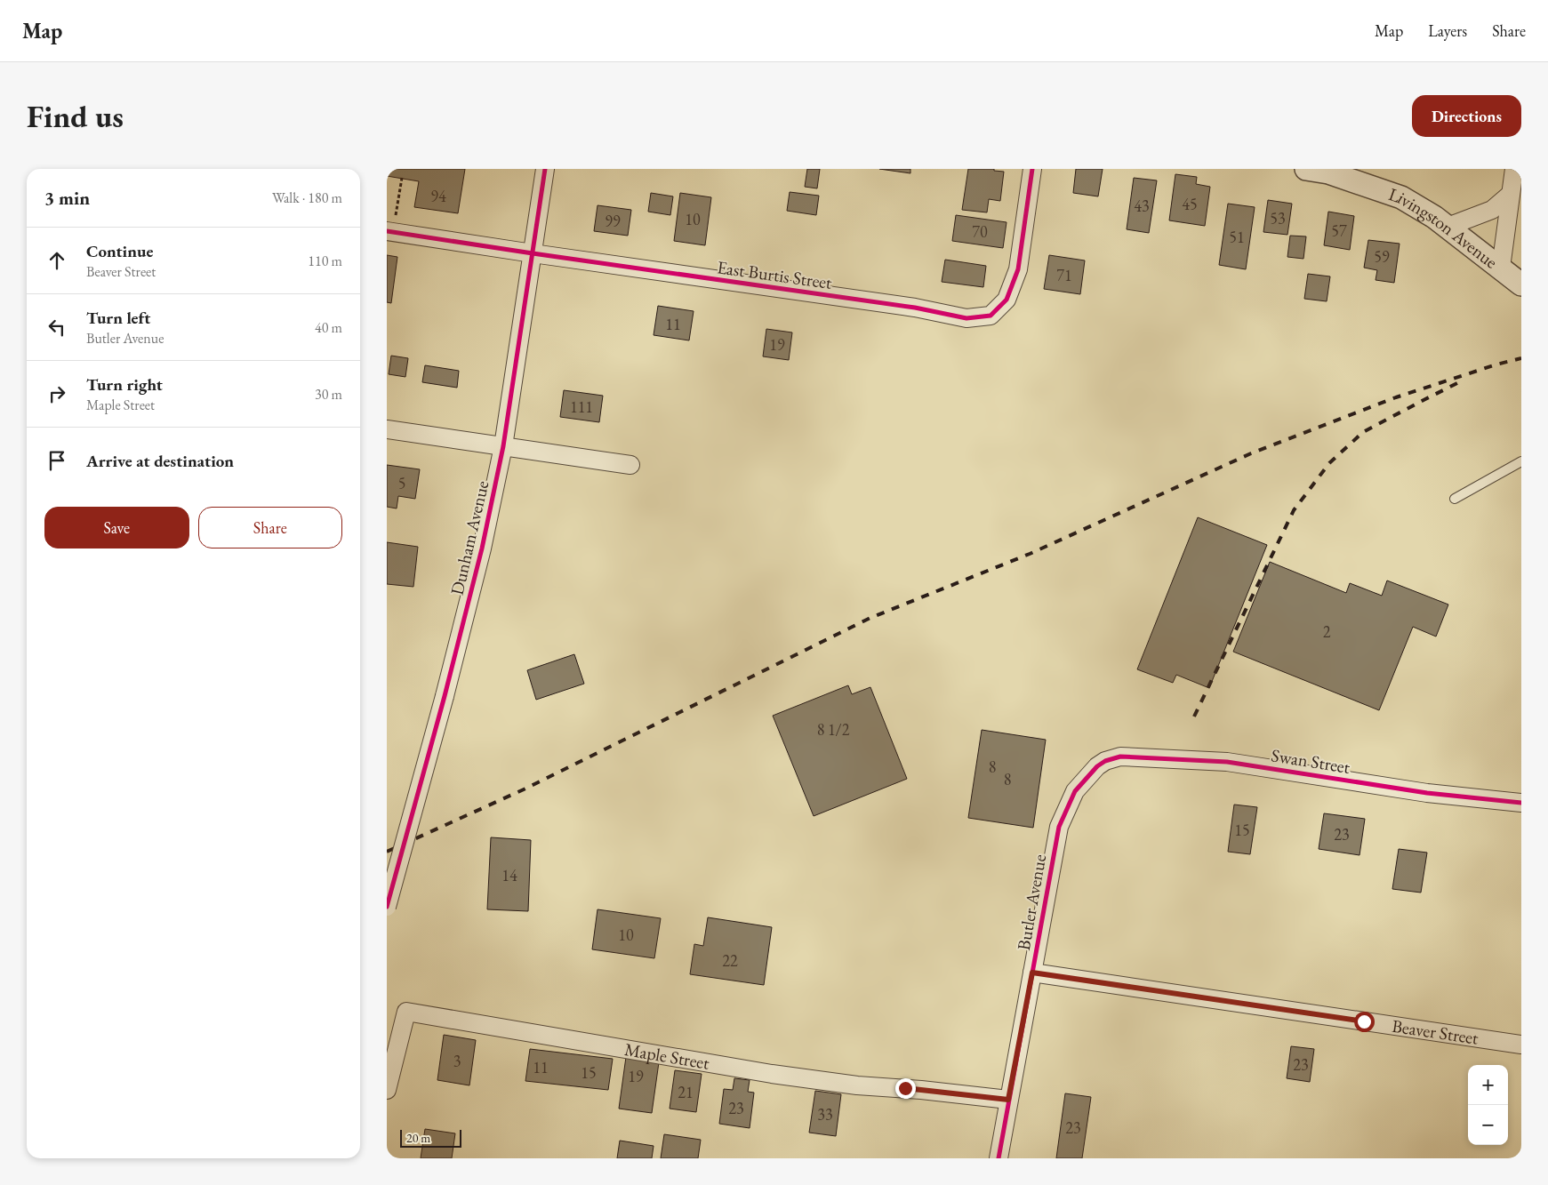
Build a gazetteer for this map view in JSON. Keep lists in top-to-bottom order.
{
  "streets": {
    "street": [
      "Livingston Avenue",
      "East Burtis Street",
      "Dunham Avenue",
      "Swan Street",
      "Butler Avenue",
      "Beaver Street",
      "Maple Street"
    ]
  },
  "crossings": [
    ["East Burtis Street", "Dunham Avenue"],
    ["Swan Street", "Butler Avenue"],
    ["Butler Avenue", "Beaver Street"],
    ["Butler Avenue", "Maple Street"]
  ],
  "house_numbers": [
    "94",
    "45",
    "43",
    "53",
    "10",
    "99",
    "57",
    "70",
    "51",
    "59",
    "71",
    "11",
    "19",
    "111",
    "5",
    "2",
    "8 1/2",
    "8",
    "8",
    "15",
    "23",
    "14",
    "10",
    "22",
    "3",
    "23",
    "11",
    "15",
    "19",
    "21",
    "23",
    "33",
    "23"
  ],
  "scale_bar": "20 m",
  "page": {
    "header": "Map",
    "nav": ["Map", "Layers", "Share"],
    "buttons": [
      "Directions",
      ["Save", "Share"]
    ],
    "title": "Find us",
    "heading": ["3 min", "Walk · 180 m"],
    "list": [
      ["Continue", "Beaver Street", "110 m"],
      ["Turn left", "Butler Avenue", "40 m"],
      ["Turn right", "Maple Street", "30 m"],
      "Arrive at destination"
    ],
    "map_buttons": ["+", "−"],
    "scale": "20 m"
  }
}
